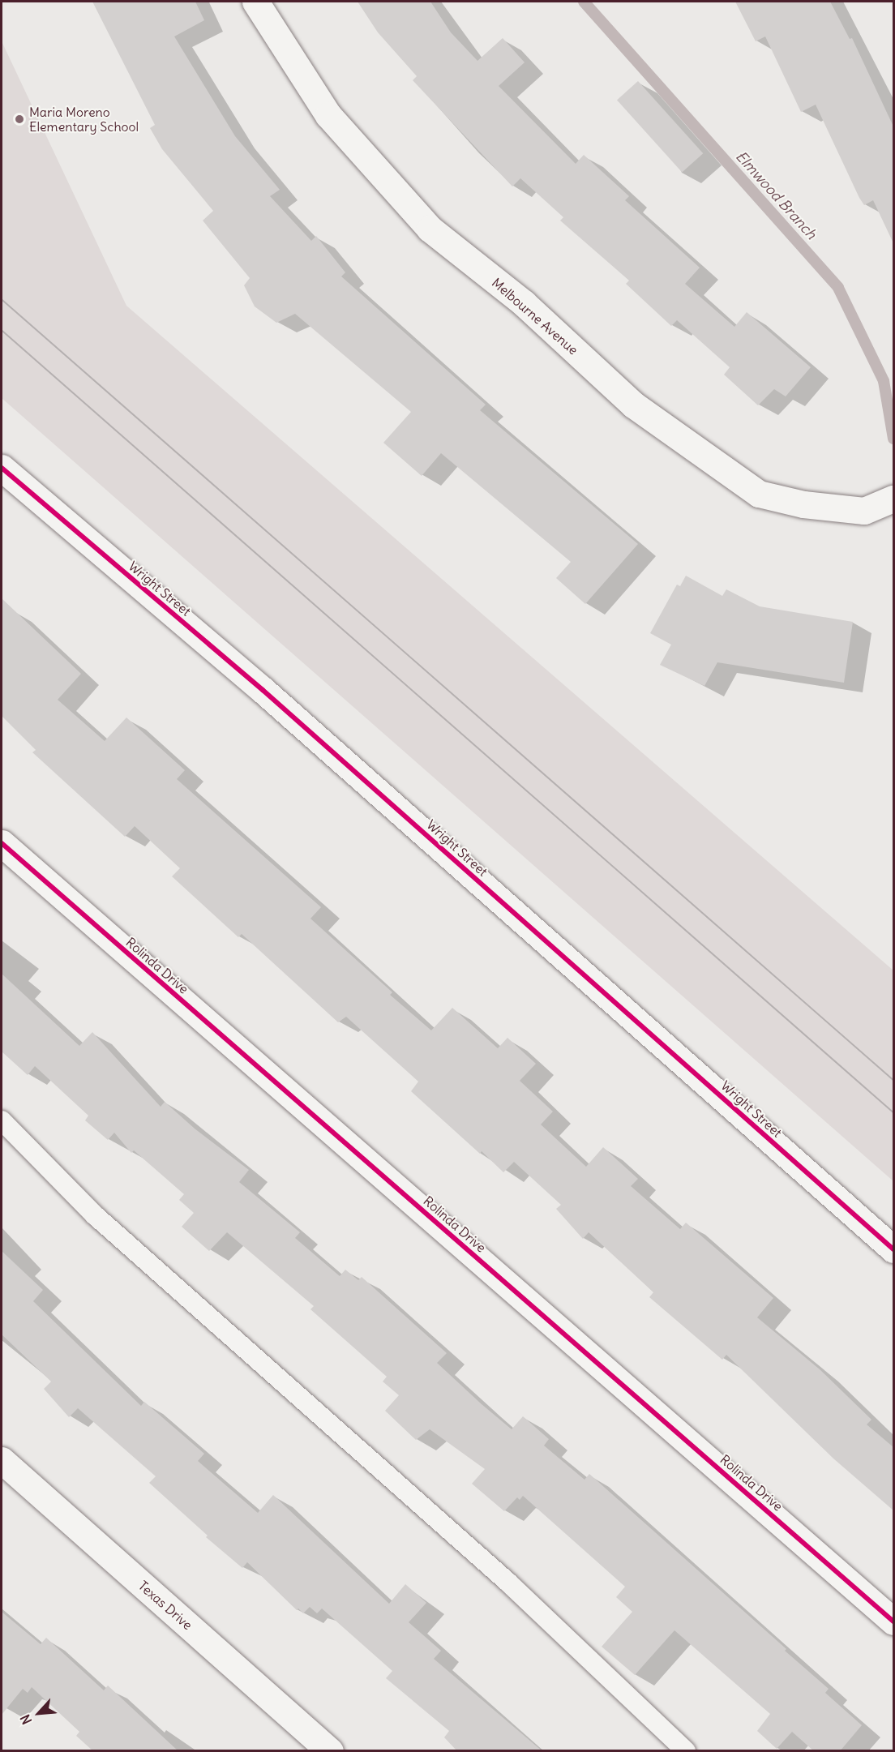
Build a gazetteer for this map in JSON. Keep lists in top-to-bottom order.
{
  "streets": {
    "street": [
      "Melbourne Avenue",
      "Wright Street",
      "Rolinda Drive",
      "Texas Drive"
    ]
  },
  "water": ["Elmwood Branch"],
  "places": ["Maria Moreno Elementary School"],
  "north": "bottom left"
}
